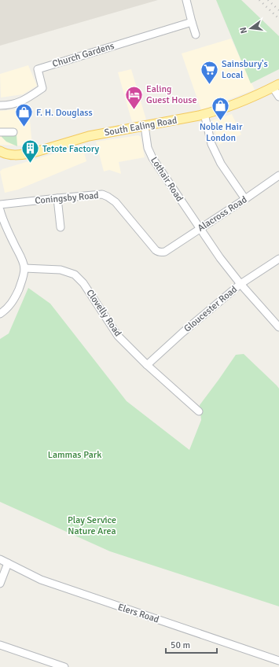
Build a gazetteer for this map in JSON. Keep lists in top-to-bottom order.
{
  "streets": {
    "main road": ["South Ealing Road"],
    "street": [
      "Church Gardens",
      "Lothair Road",
      "Coningsby Road",
      "Alacross Road",
      "Gloucester Road",
      "Clovelly Road",
      "Elers Road"
    ]
  },
  "crossings": [
    ["South Ealing Road", "Lothair Road"],
    ["Lothair Road", "Alacross Road"],
    ["Lothair Road", "Gloucester Road"],
    ["Coningsby Road", "Alacross Road"],
    ["Gloucester Road", "Clovelly Road"]
  ],
  "parks": ["Lammas Park", "Play Service Nature Area"],
  "places": {
    "supermarket": ["Sainsbury's Local"],
    "hotel": ["Ealing Guest House"],
    "shop": ["Noble Hair London", "F. H. Douglass"],
    "building": ["Tetote Factory"]
  },
  "scale_bar": "50 m",
  "north": "left"
}
